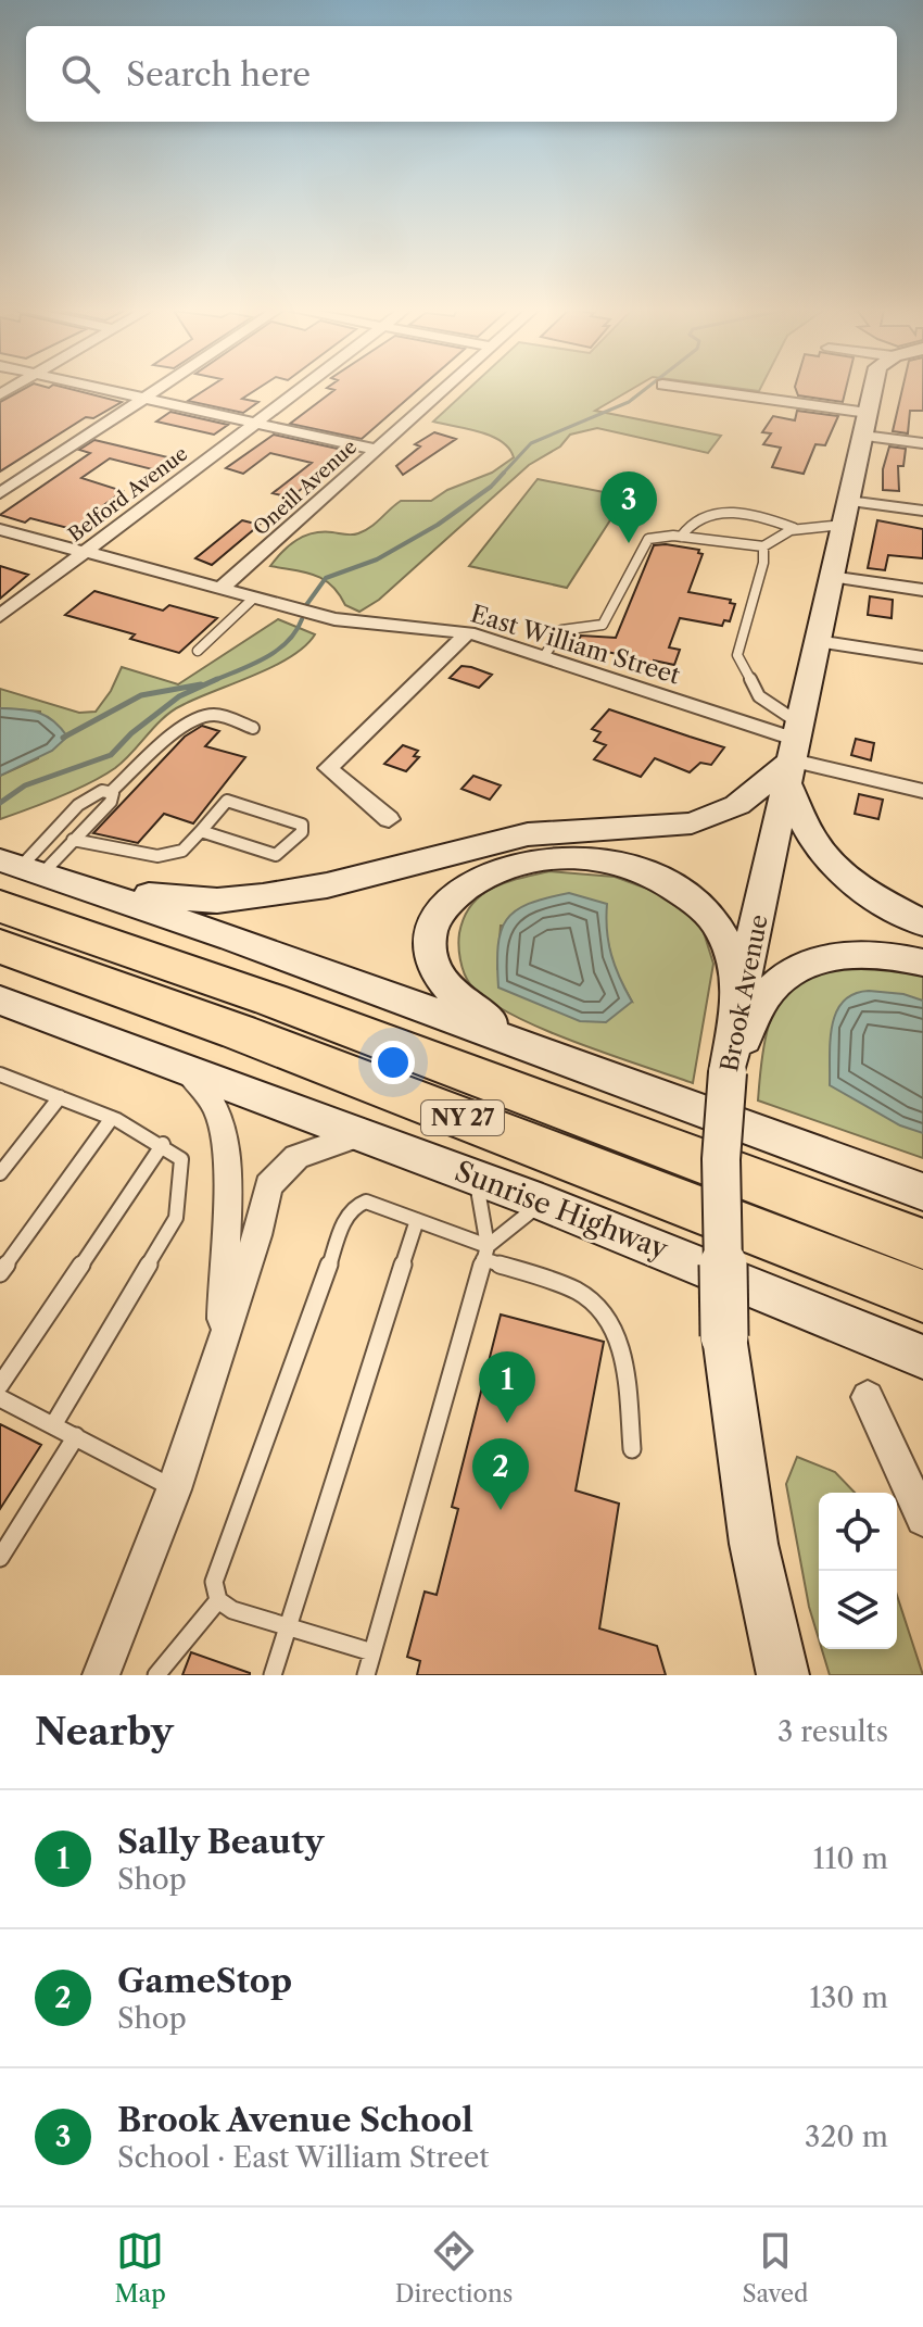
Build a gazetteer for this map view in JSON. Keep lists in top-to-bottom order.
{
  "streets": {
    "highway": ["NY 27", "Sunrise Highway"],
    "main road": ["Brook Avenue"],
    "street": ["Oneill Avenue", "Belford Avenue", "East William Street"]
  },
  "crossings": [
    ["Oneill Avenue", "East William Street"],
    ["Belford Avenue", "East William Street"],
    ["East William Street", "Brook Avenue"]
  ],
  "page": {
    "search": "Search here",
    "pins": ["3", "1", "2"],
    "heading": ["Nearby", "3 results"],
    "list": [
      {
        "mark": "1",
        "name": "Sally Beauty",
        "note": "Shop",
        "value": "110 m"
      },
      {
        "mark": "2",
        "name": "GameStop",
        "note": "Shop",
        "value": "130 m"
      },
      {
        "mark": "3",
        "name": "Brook Avenue School",
        "note": "School · East William Street",
        "value": "320 m"
      }
    ],
    "nav": ["Map", "Directions", "Saved"]
  }
}
